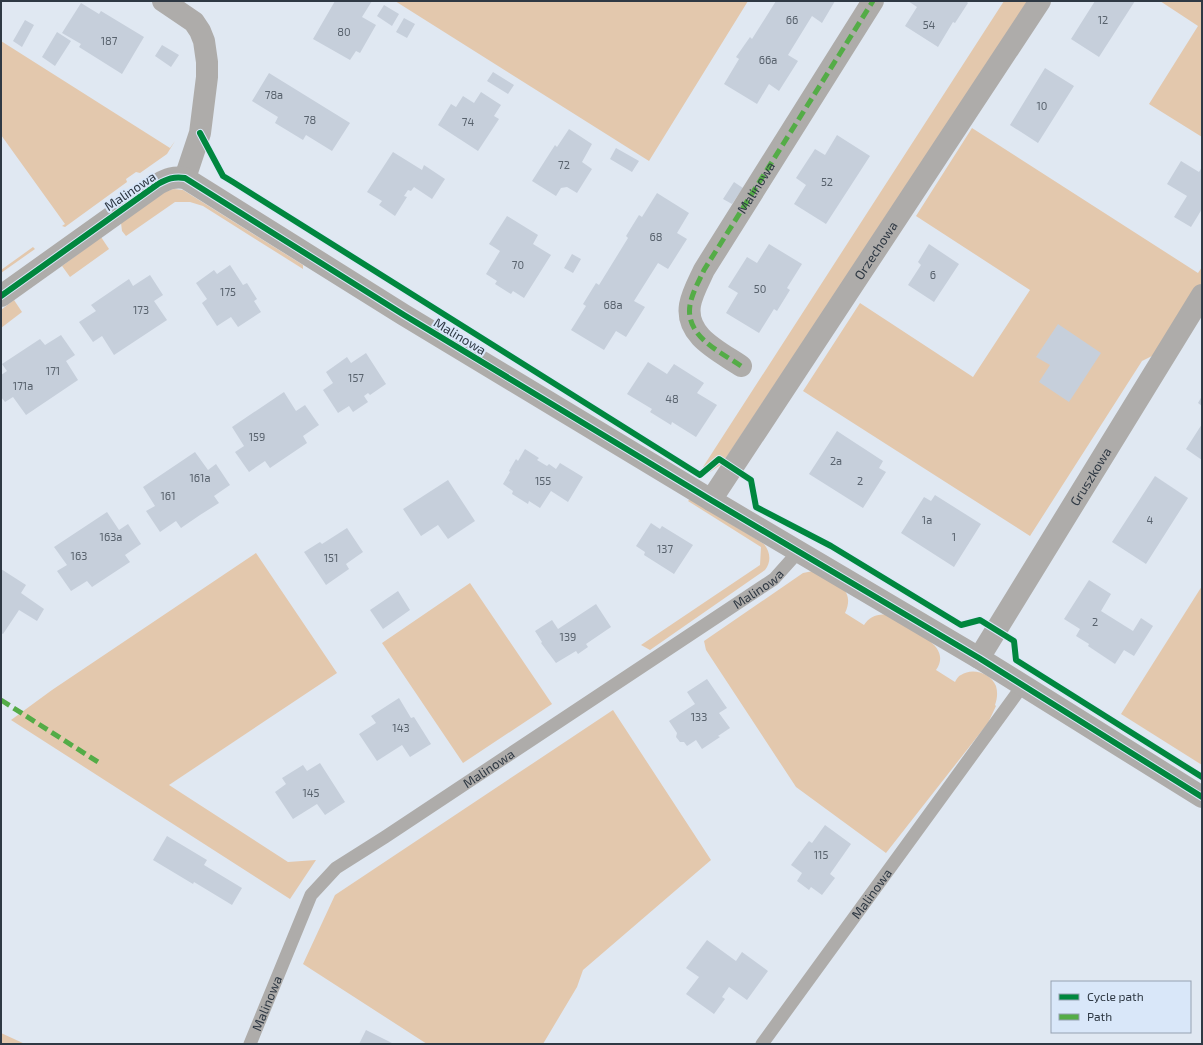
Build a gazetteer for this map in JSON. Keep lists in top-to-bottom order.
{
  "streets": {
    "street": ["Malinowa", "Orzechowa", "Gruszkowa"]
  },
  "crossings": [
    ["Malinowa", "Orzechowa"],
    ["Malinowa", "Gruszkowa"]
  ],
  "house_numbers": [
    "66",
    "12",
    "54",
    "80",
    "187",
    "66a",
    "78a",
    "10",
    "78",
    "74",
    "72",
    "52",
    "68",
    "70",
    "6",
    "50",
    "175",
    "68a",
    "173",
    "171",
    "157",
    "171a",
    "48",
    "159",
    "2a",
    "161a",
    "155",
    "2",
    "161",
    "1a",
    "4",
    "163a",
    "1",
    "137",
    "163",
    "151",
    "2",
    "139",
    "133",
    "143",
    "145",
    "115"
  ],
  "legend": ["Cycle path", "Path"]
}
